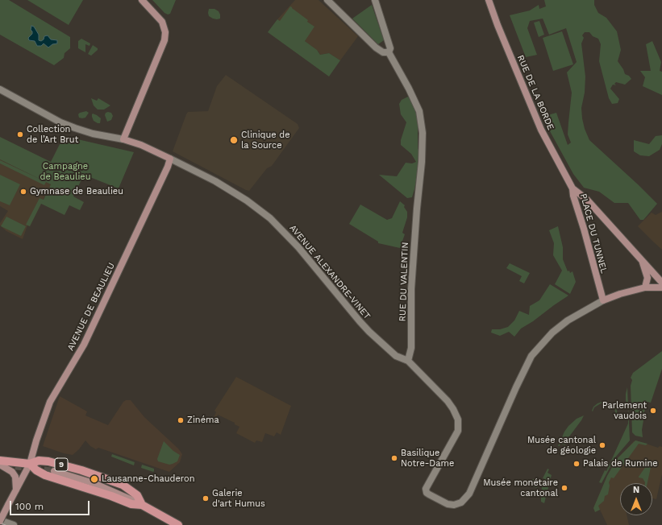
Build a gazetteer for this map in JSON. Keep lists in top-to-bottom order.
{
  "streets": {
    "main road": [
      "RUE DE LA BORDE",
      "PLACE DU TUNNEL",
      "AVENUE DE BEAULIEU",
      "9"
    ],
    "street": ["AVENUE ALEXANDRE-VINET", "RUE DU VALENTIN"]
  },
  "crossings": [
    ["RUE DE LA BORDE", "PLACE DU TUNNEL"],
    ["AVENUE ALEXANDRE-VINET", "RUE DU VALENTIN"],
    ["AVENUE ALEXANDRE-VINET", "AVENUE DE BEAULIEU"],
    ["AVENUE DE BEAULIEU", "9"]
  ],
  "parks": ["Campagne de Beaulieu"],
  "places": [
    "Collection de l’Art Brut",
    "Clinique de la Source",
    "Gymnase de Beaulieu",
    "Parlement vaudois",
    "Zinéma",
    "Musée cantonal de géologie",
    "Basilique Notre-Dame",
    "Palais de Rumine",
    "Lausanne-Chauderon",
    "Musée monétaire cantonal",
    "Galerie d'art Humus"
  ],
  "scale_bar": "100 m",
  "north": "top"
}
